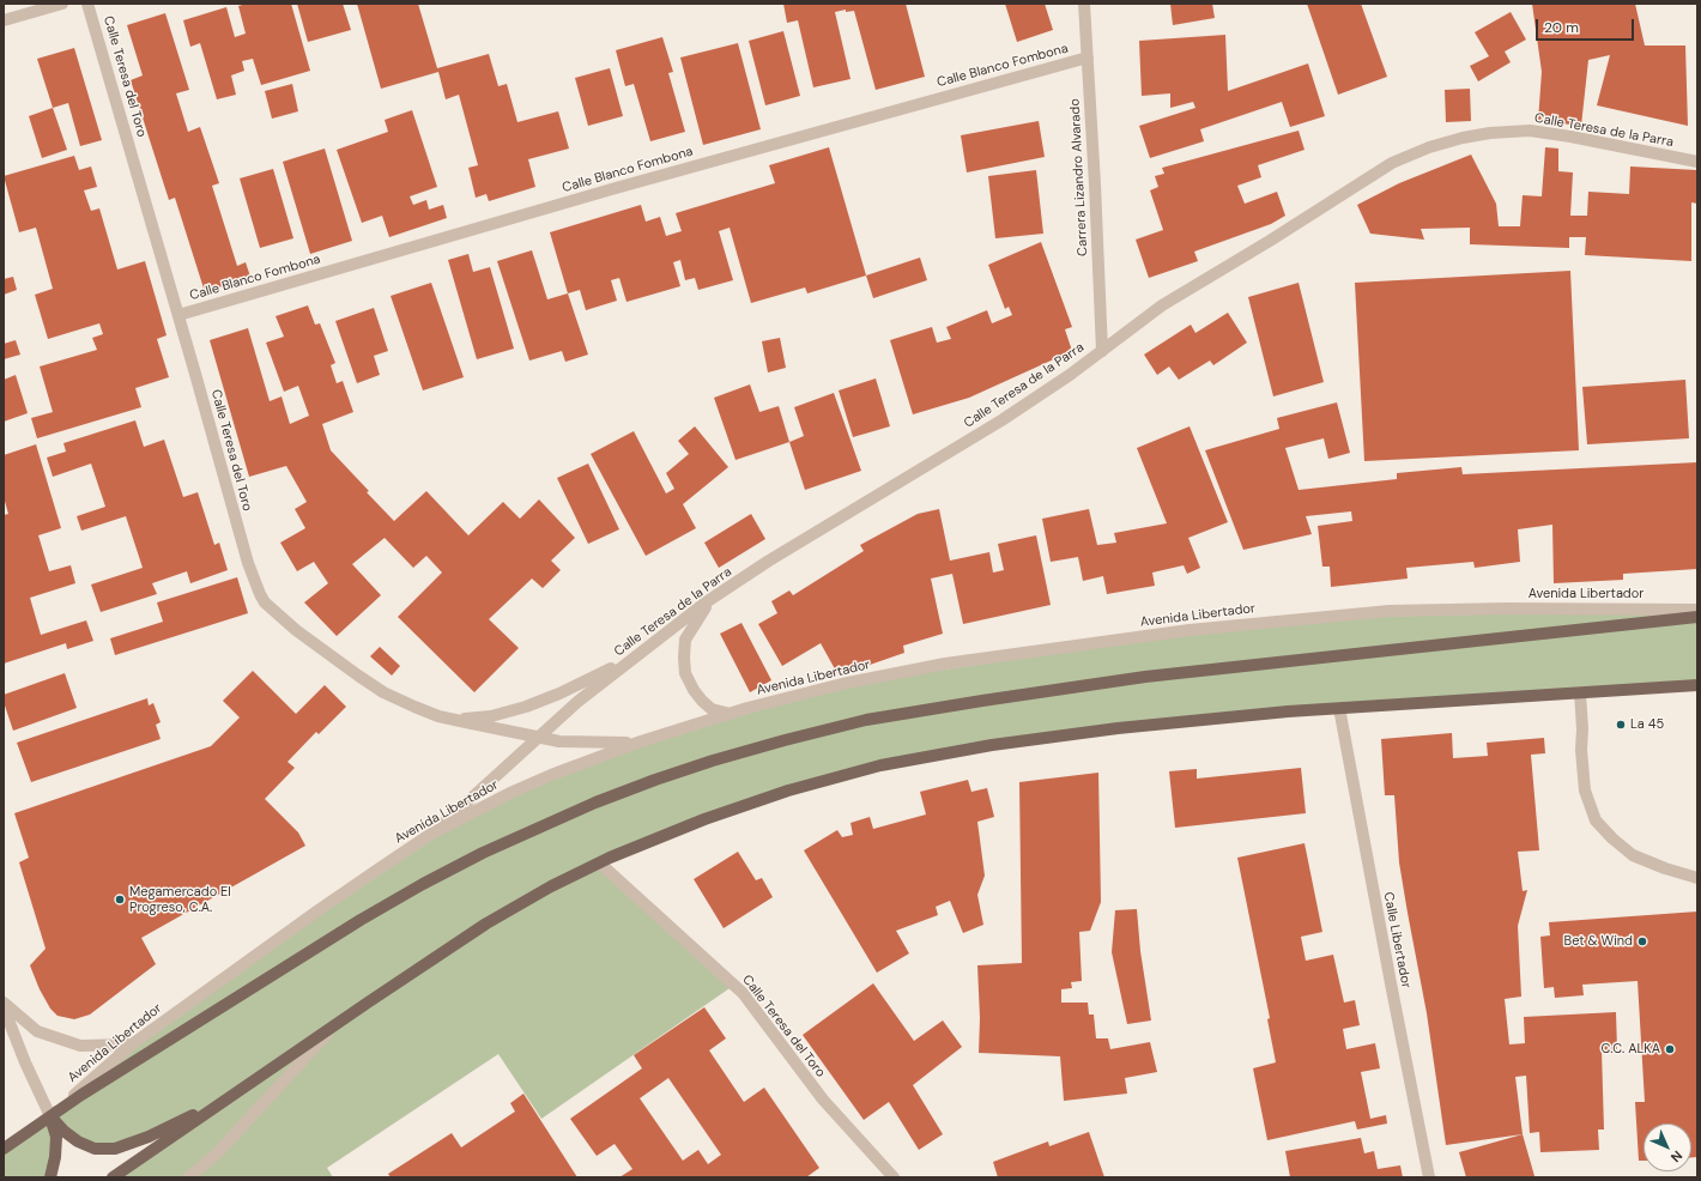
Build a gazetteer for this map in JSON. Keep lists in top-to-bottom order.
{
  "streets": {
    "main road": ["Avenida Libertador"],
    "street": [
      "Calle Blanco Fombona",
      "Calle Teresa del Toro",
      "Calle Teresa de la Parra",
      "Carrera Lizandro Alvarado",
      "Calle Libertador"
    ]
  },
  "crossings": [
    ["Calle Blanco Fombona", "Calle Teresa del Toro"],
    ["Calle Blanco Fombona", "Carrera Lizandro Alvarado"],
    ["Calle Teresa del Toro", "Calle Teresa de la Parra"],
    ["Calle Teresa del Toro", "Avenida Libertador"],
    ["Calle Teresa de la Parra", "Carrera Lizandro Alvarado"],
    ["Calle Teresa de la Parra", "Avenida Libertador"]
  ],
  "places": [
    "La 45",
    "Megamercado El Progreso, C.A.",
    "Bet & Wind",
    "C.C. ALKA"
  ],
  "scale_bar": "20 m",
  "north": "bottom right"
}
